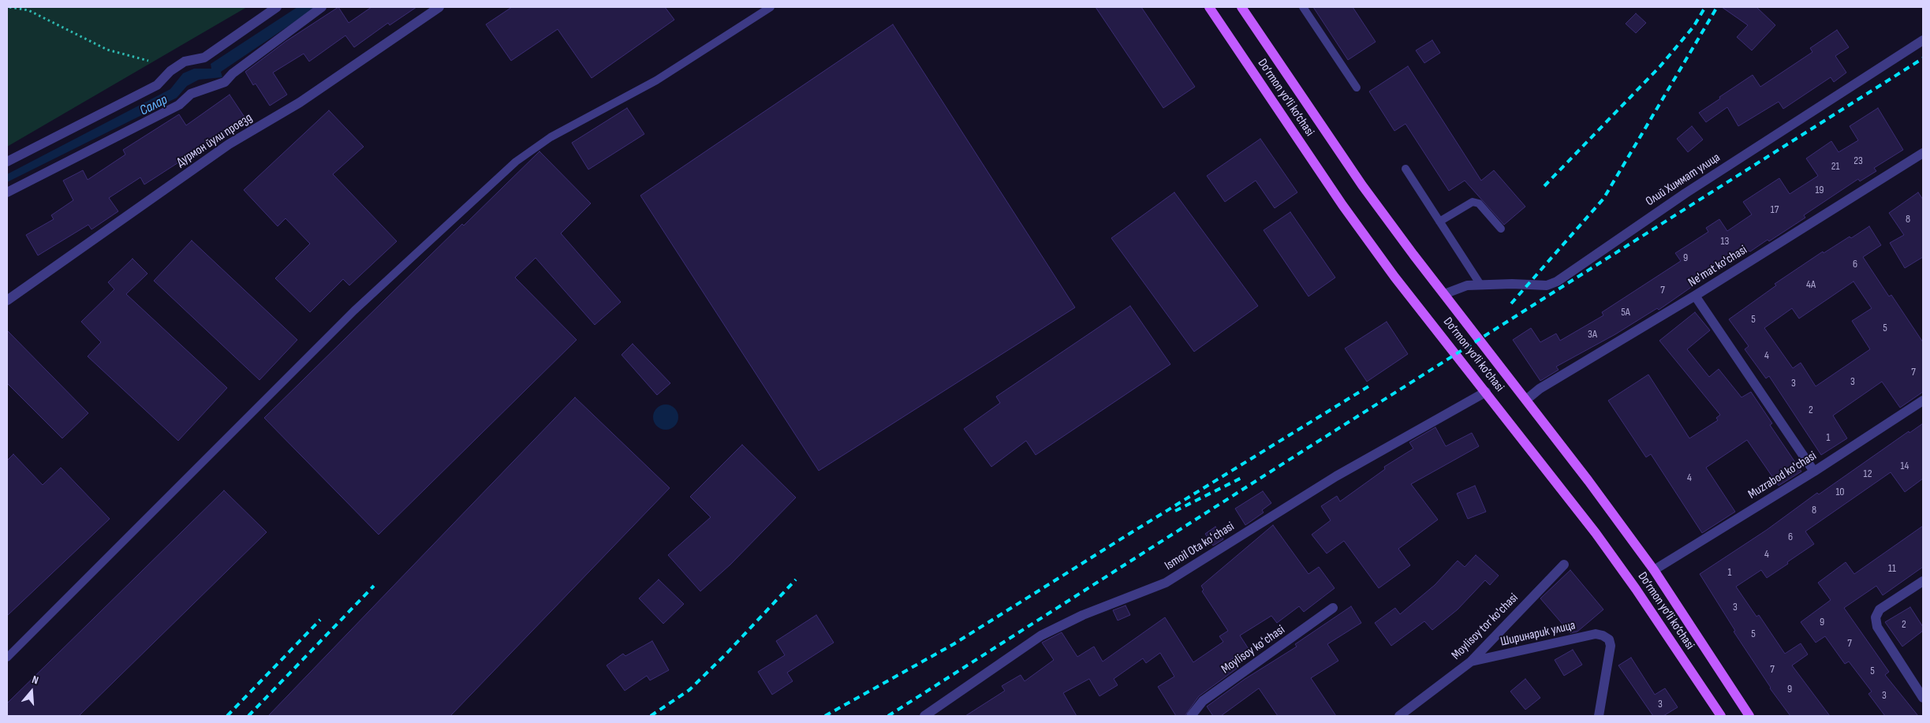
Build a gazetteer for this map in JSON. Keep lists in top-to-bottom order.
{
  "streets": {
    "main road": ["Do‘rmon yo‘li ko‘chasi"],
    "street": [
      "Дурмон йули проезд",
      "Олий Химмат улица",
      "Ne'mat ko'chasi",
      "Muzrabod ko'chasi",
      "Ismoil Ota koʻchasi",
      "Moylisoy tor ko'chasi",
      "Ширинарик улица",
      "Moylisoy koʻchasi"
    ]
  },
  "crossings": [
    ["Do‘rmon yo‘li ko‘chasi", "Олий Химмат улица"],
    ["Do‘rmon yo‘li ko‘chasi", "Ne'mat ko'chasi"],
    ["Do‘rmon yo‘li ko‘chasi", "Muzrabod ko'chasi"],
    ["Do‘rmon yo‘li ko‘chasi", "Ismoil Ota koʻchasi"],
    ["Moylisoy tor ko'chasi", "Ширинарик улица"]
  ],
  "water": ["Салар"],
  "house_numbers": [
    "23",
    "21",
    "19",
    "17",
    "8",
    "13",
    "9",
    "6",
    "4A",
    "7",
    "5A",
    "5",
    "5",
    "3A",
    "4",
    "7",
    "3",
    "3",
    "2",
    "1",
    "14",
    "12",
    "4",
    "10",
    "8",
    "6",
    "4",
    "11",
    "1",
    "3",
    "9",
    "2",
    "5",
    "7",
    "7",
    "5",
    "9",
    "3",
    "3"
  ],
  "north": "top"
}
